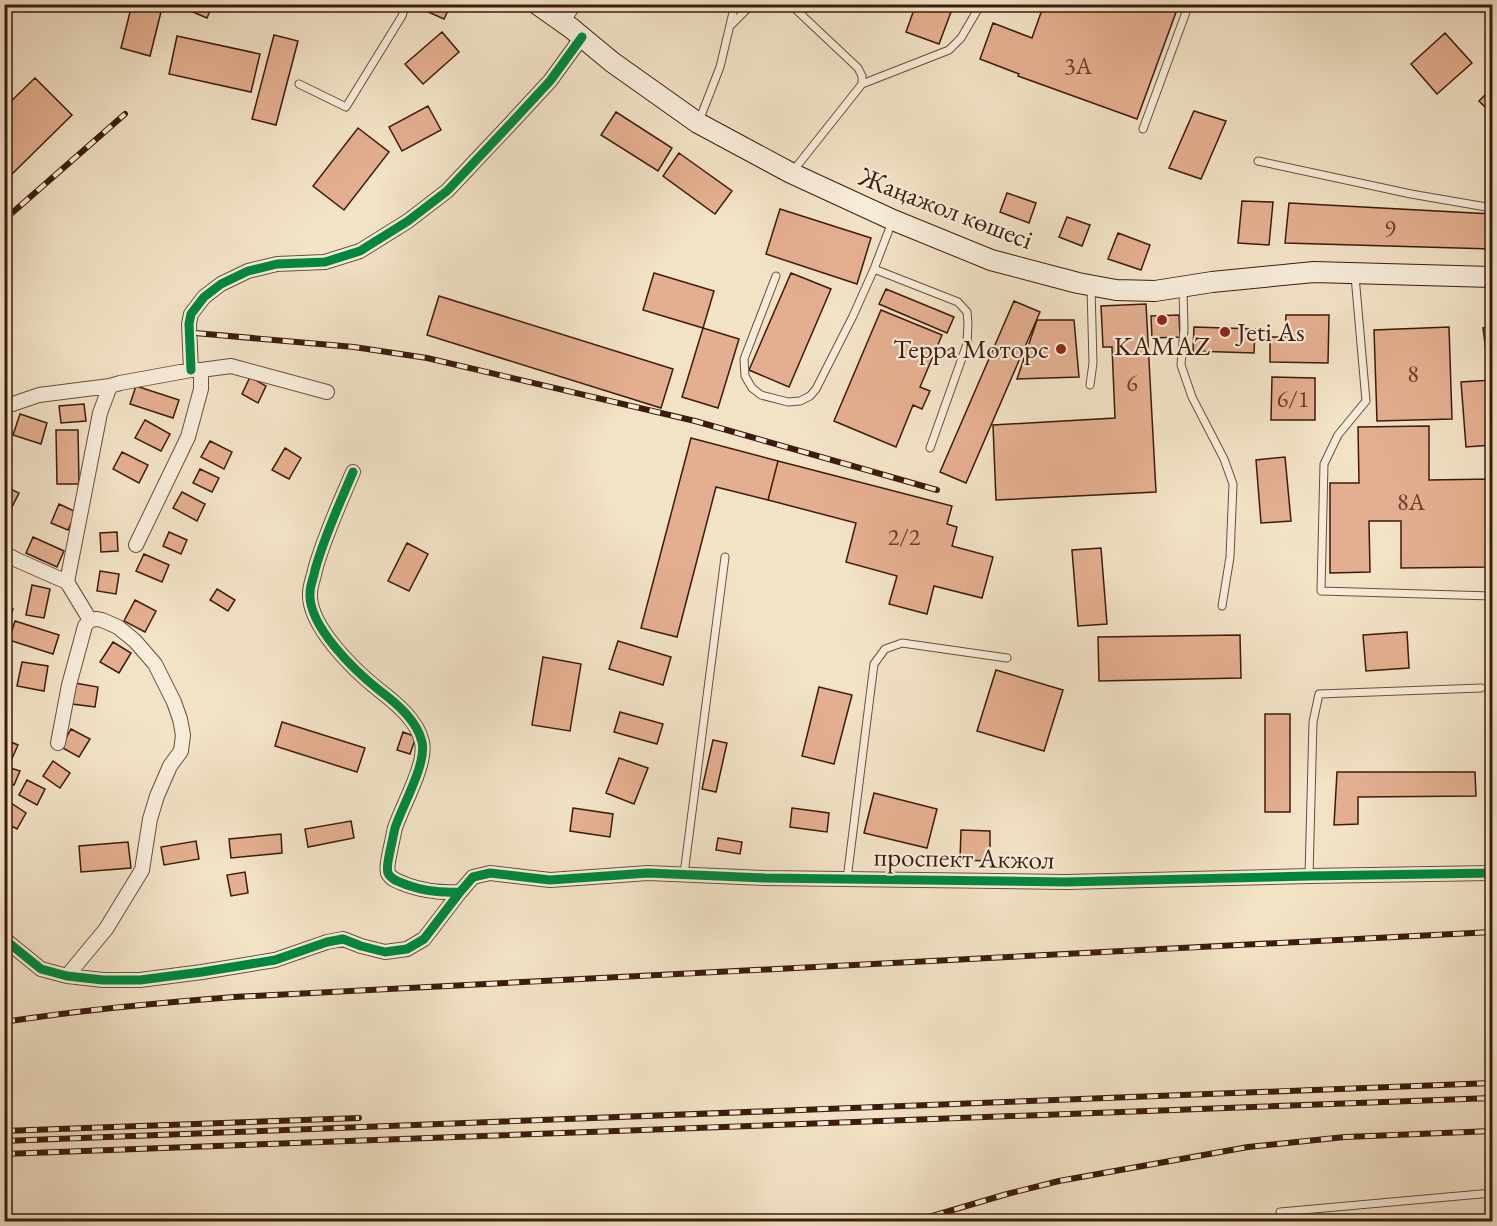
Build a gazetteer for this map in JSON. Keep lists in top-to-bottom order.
{
  "streets": {
    "main road": ["Жаңажол көшесі"],
    "street": ["проспект Акжол"]
  },
  "places": ["KAMAZ", "Jeti As", "Терра Моторс"],
  "house_numbers": [
    "3А",
    "9",
    "8",
    "6",
    "6/1",
    "8А",
    "2/2"
  ]
}
